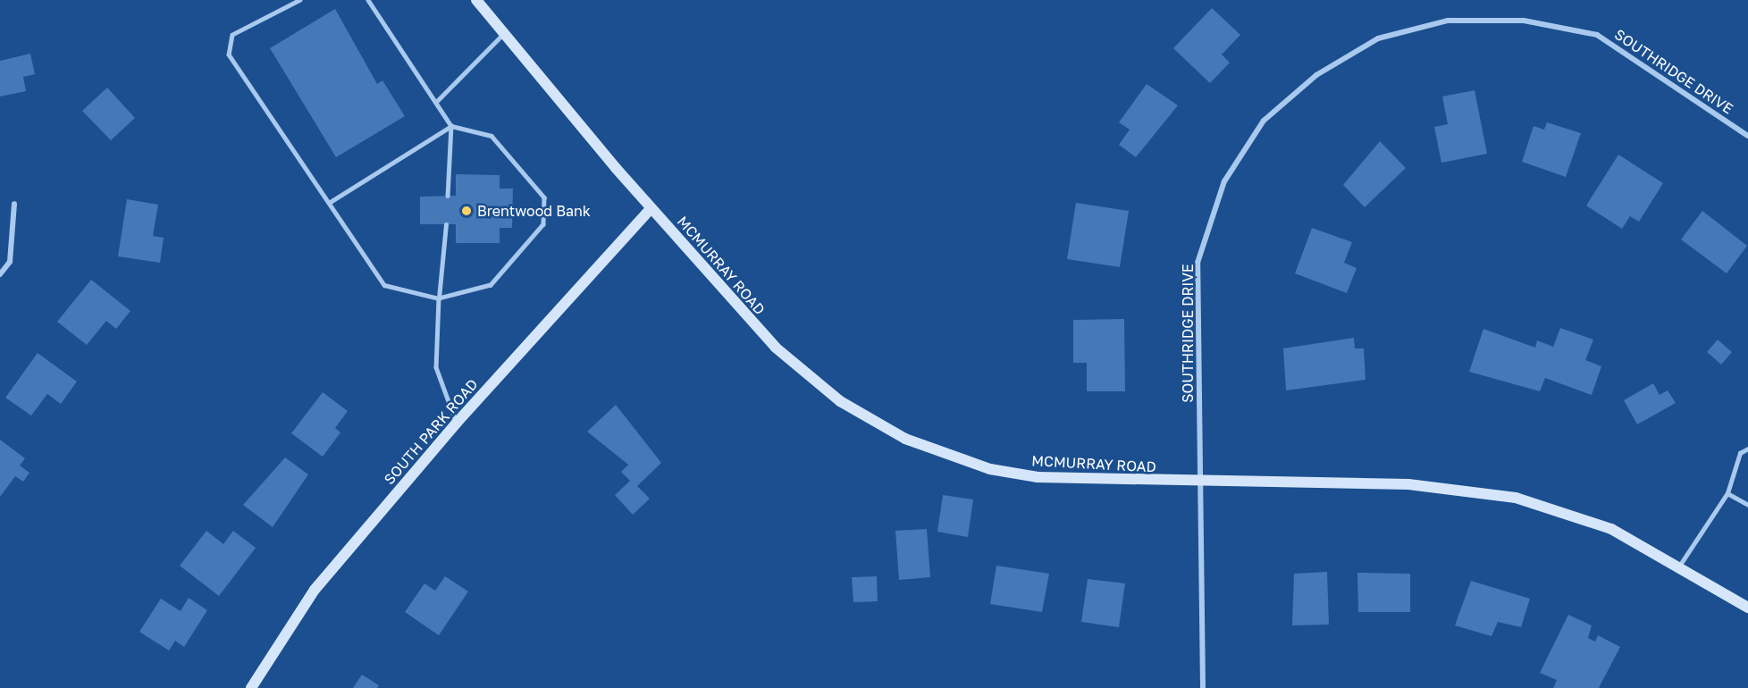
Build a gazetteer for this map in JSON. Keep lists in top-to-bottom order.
{
  "streets": {
    "main road": ["MCMURRAY ROAD", "SOUTH PARK ROAD"],
    "street": ["SOUTHRIDGE DRIVE"]
  },
  "crossings": [
    ["SOUTHRIDGE DRIVE", "MCMURRAY ROAD"],
    ["MCMURRAY ROAD", "SOUTH PARK ROAD"]
  ],
  "places": ["Brentwood Bank"]
}
